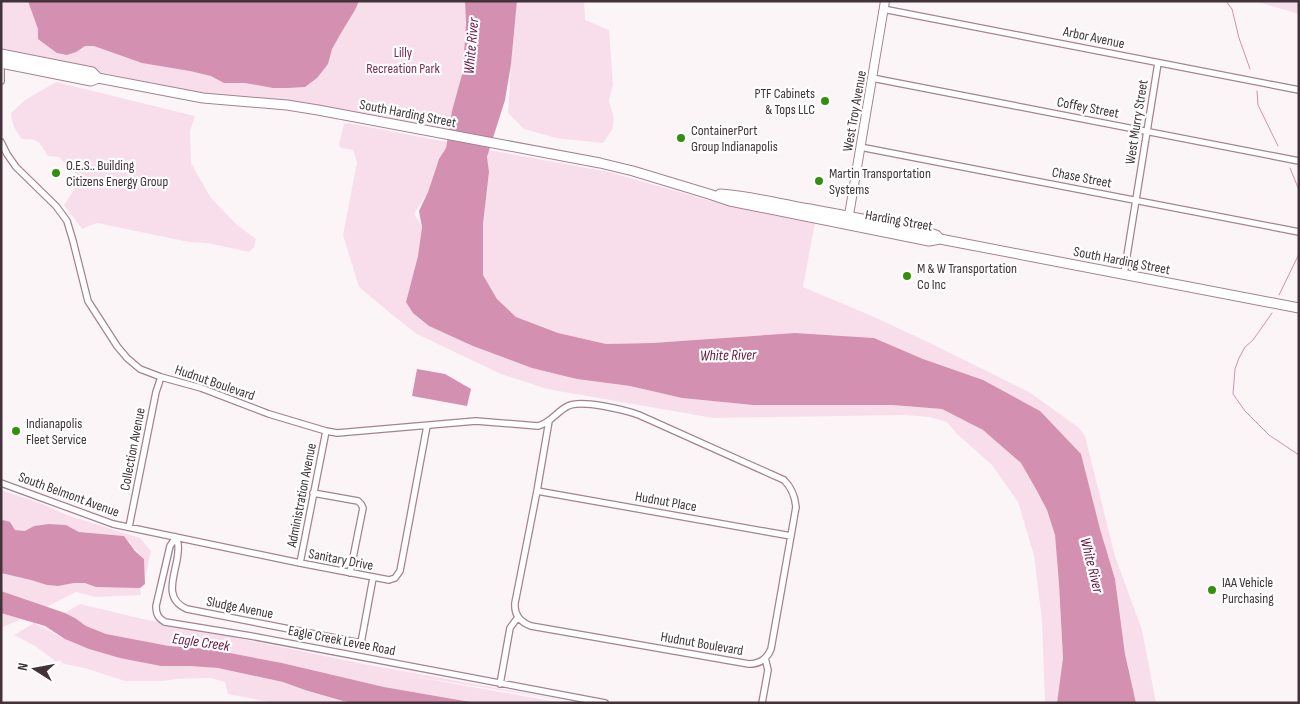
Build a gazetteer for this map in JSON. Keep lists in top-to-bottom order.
{
  "streets": {
    "main road": ["West Troy Avenue", "South Harding Street", "Harding Street"],
    "street": [
      "Arbor Avenue",
      "Coffey Street",
      "West Murry Street",
      "Chase Street",
      "Hudnut Boulevard",
      "Collection Avenue",
      "South Belmont Avenue",
      "Administration Avenue",
      "Hudnut Place",
      "Sanitary Drive",
      "Sludge Avenue",
      "Eagle Creek Levee Road"
    ]
  },
  "crossings": [
    ["Arbor Avenue", "West Troy Avenue"],
    ["Arbor Avenue", "West Murry Street"],
    ["Coffey Street", "West Troy Avenue"],
    ["Coffey Street", "West Murry Street"],
    ["West Troy Avenue", "Chase Street"],
    ["West Troy Avenue", "Harding Street"],
    ["South Harding Street", "West Murry Street"],
    ["South Harding Street", "Harding Street"],
    ["West Murry Street", "Chase Street"],
    ["Hudnut Boulevard", "Collection Avenue"],
    ["Hudnut Boulevard", "Administration Avenue"],
    ["Hudnut Boulevard", "Hudnut Place"],
    ["Hudnut Boulevard", "Sanitary Drive"],
    ["Collection Avenue", "South Belmont Avenue"],
    ["Collection Avenue", "Sanitary Drive"],
    ["South Belmont Avenue", "Sanitary Drive"],
    ["Administration Avenue", "Sanitary Drive"],
    ["Sanitary Drive", "Sludge Avenue"],
    ["Sanitary Drive", "Eagle Creek Levee Road"],
    ["Sludge Avenue", "Eagle Creek Levee Road"]
  ],
  "water": ["White River", "Eagle Creek"],
  "parks": ["Lilly Recreation Park"],
  "places": [
    "PTF Cabinets & Tops LLC",
    "ContainerPort Group Indianapolis",
    "O.E.S.. Building Citizens Energy Group",
    "Martin Transportation Systems",
    "M & W Transportation Co Inc",
    "Indianapolis Fleet Service",
    "IAA Vehicle Purchasing"
  ],
  "north": "left"
}
